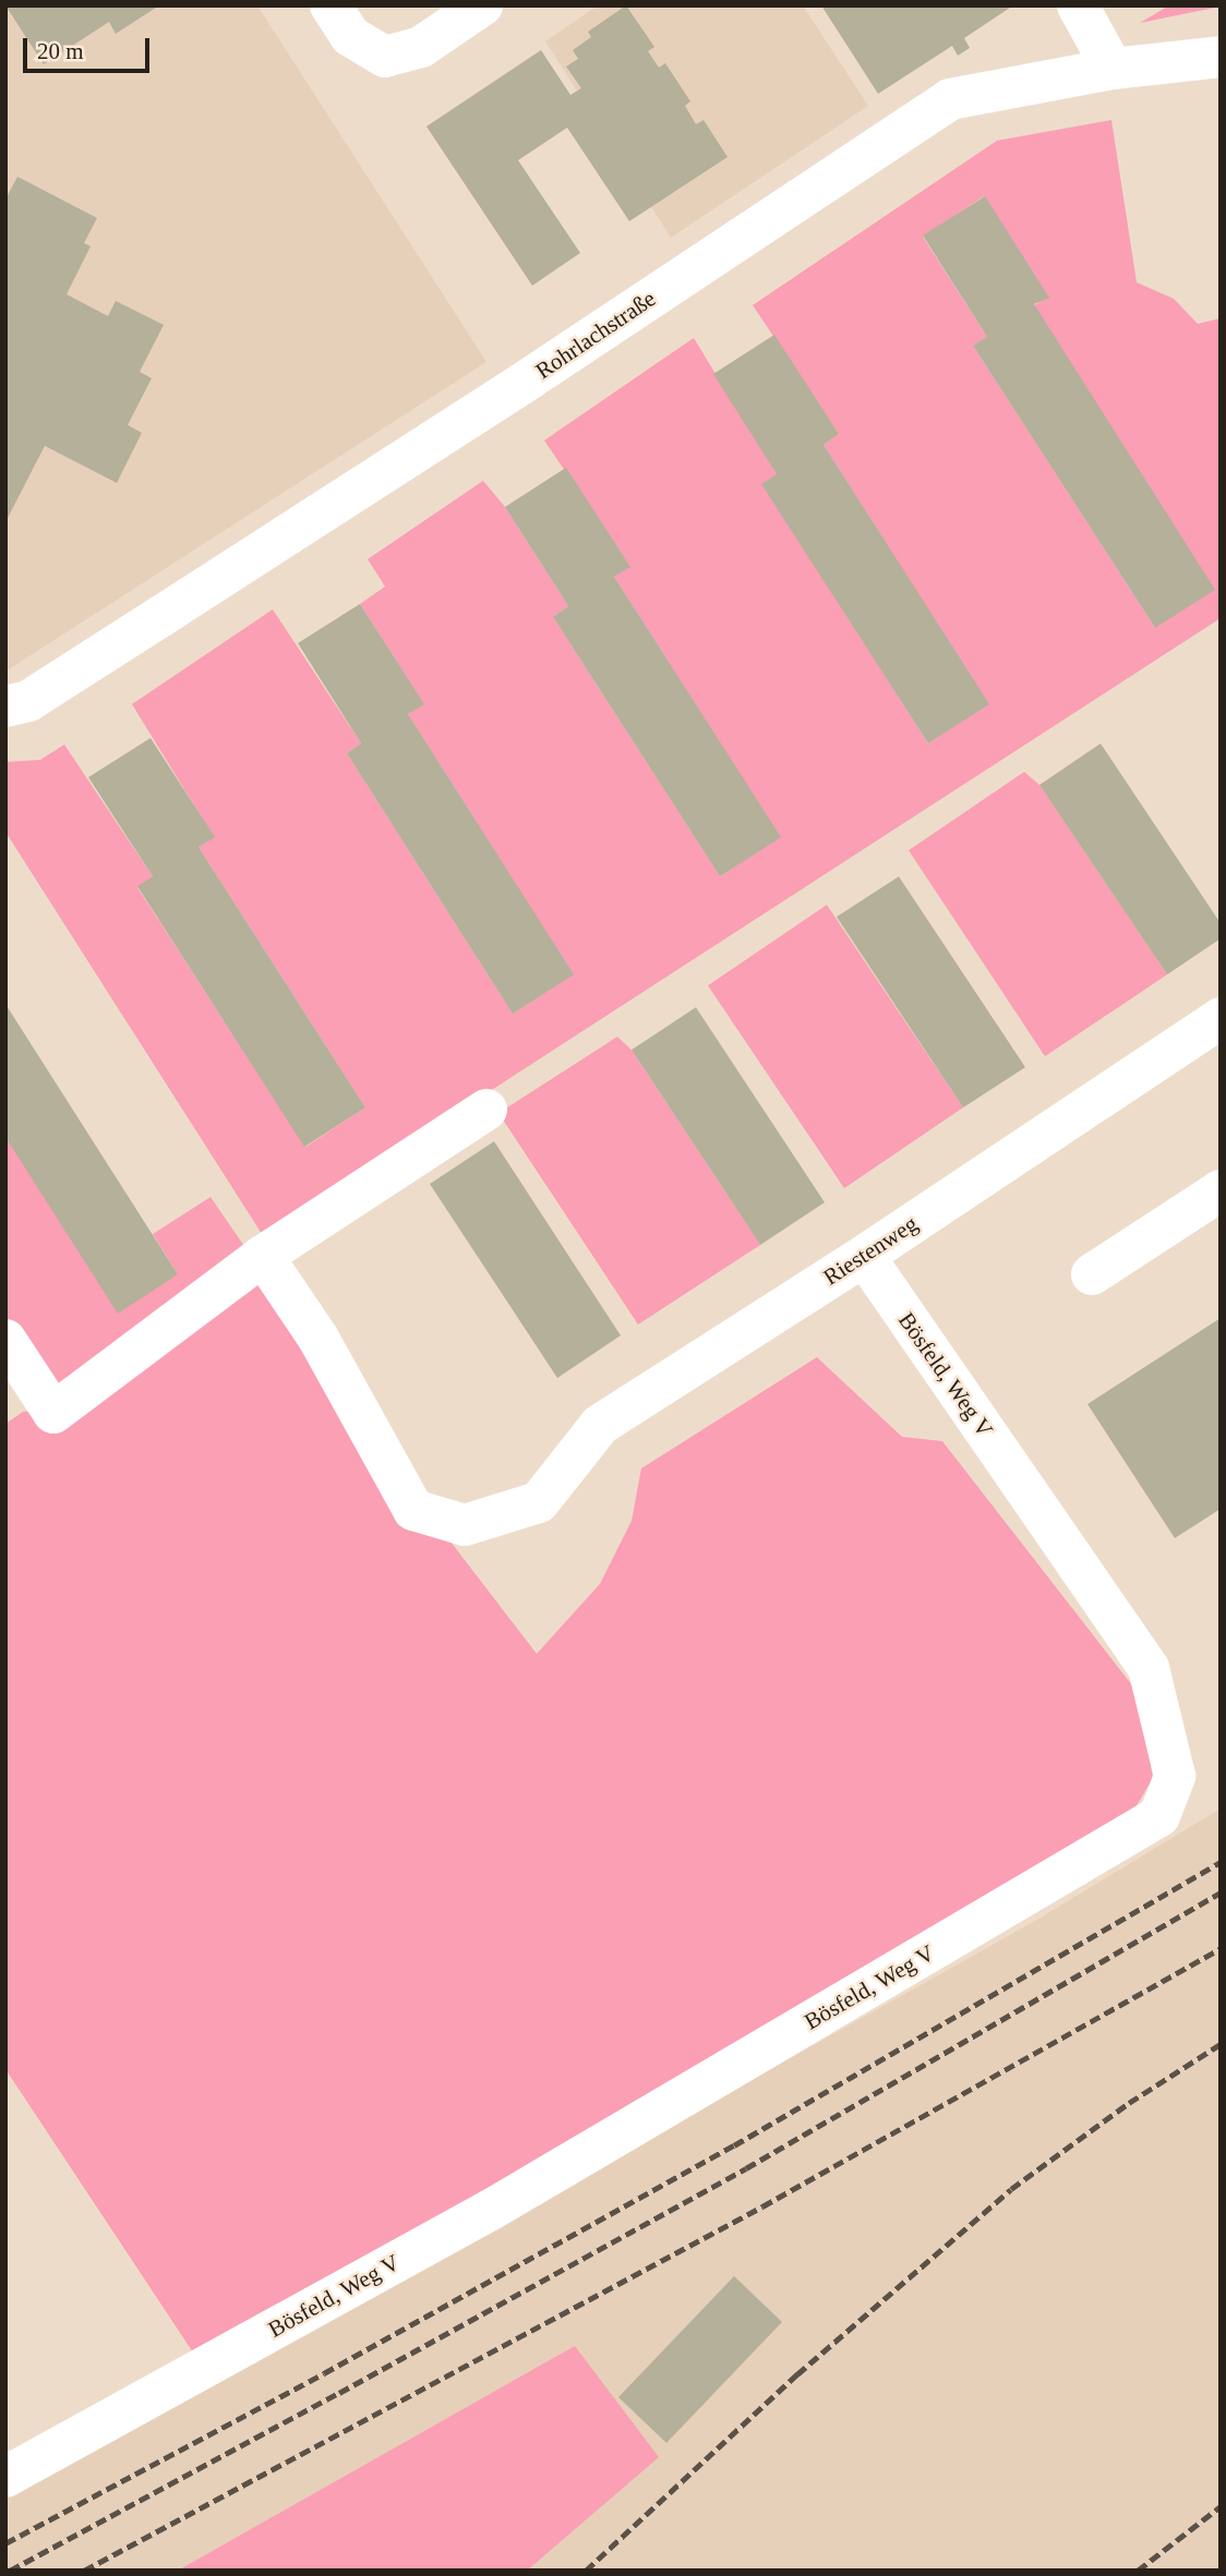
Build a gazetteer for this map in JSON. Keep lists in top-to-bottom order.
{
  "streets": {
    "street": ["Rohrlachstraße", "Riestenweg", "Bösfeld, Weg V"]
  },
  "crossings": [
    ["Riestenweg", "Bösfeld, Weg V"]
  ],
  "scale_bar": "20 m"
}
